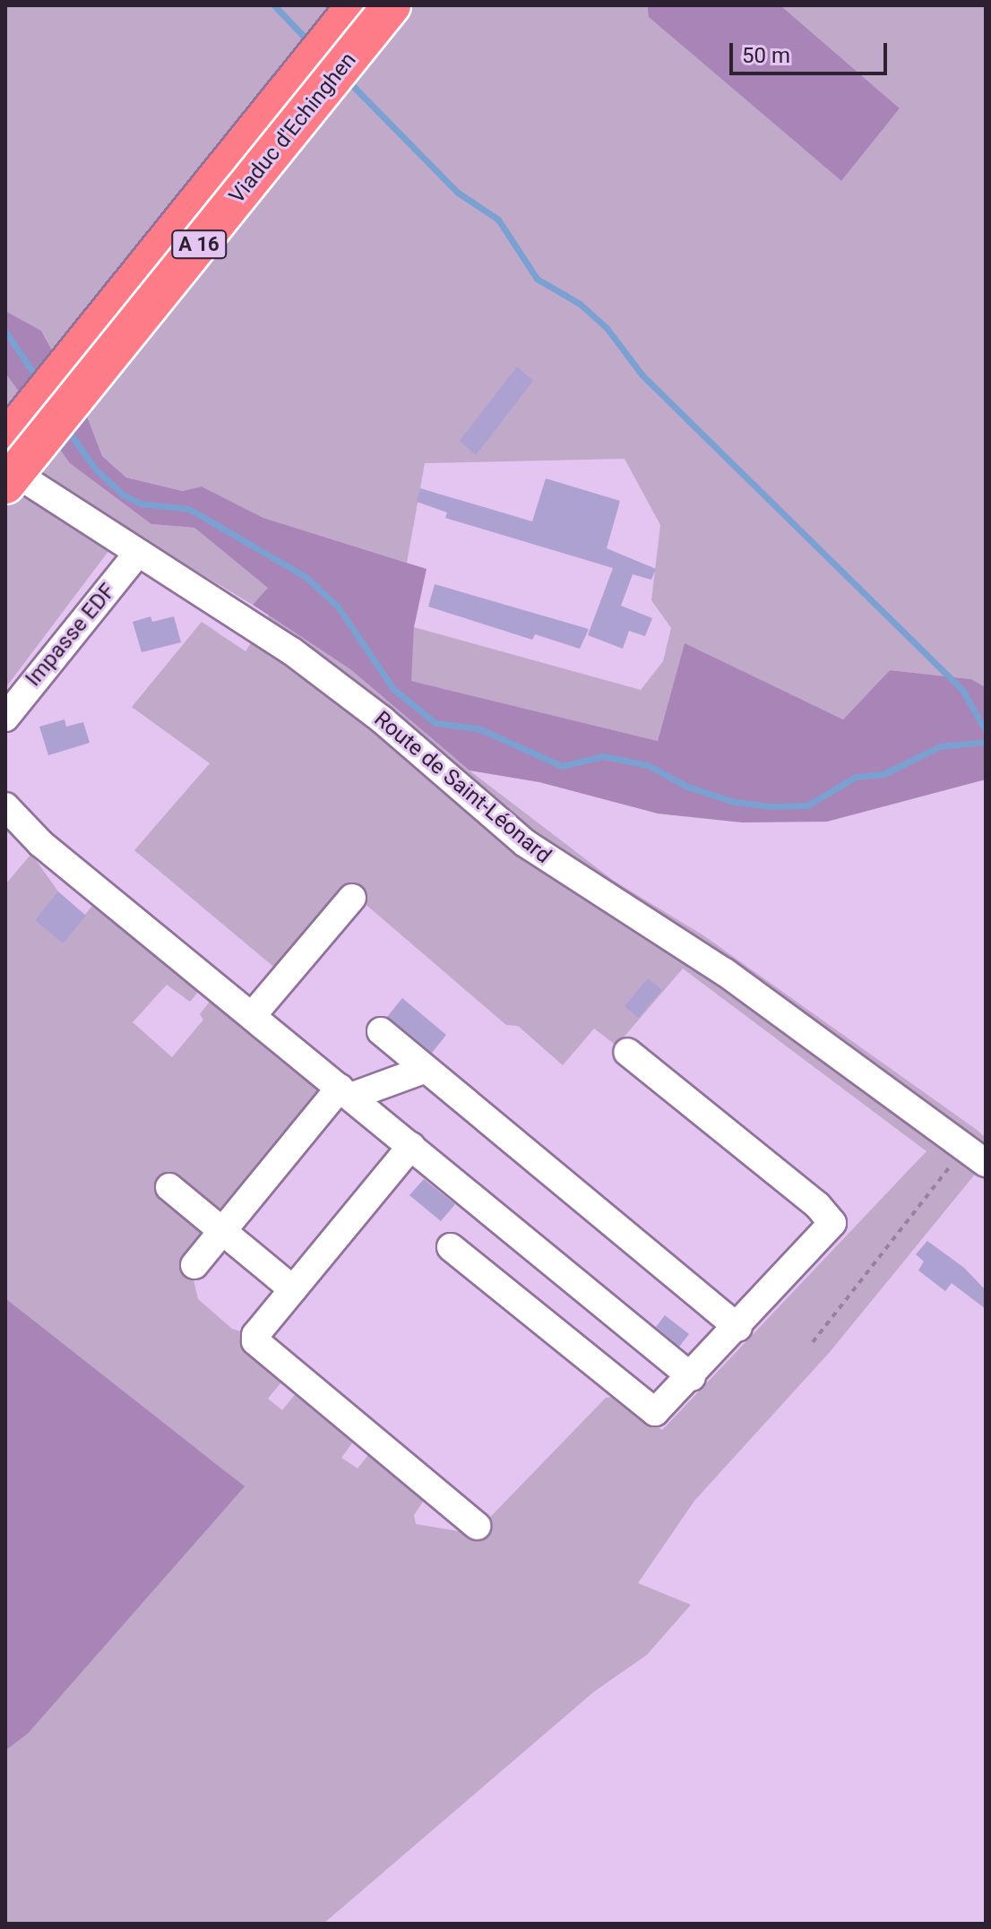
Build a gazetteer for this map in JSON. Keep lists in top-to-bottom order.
{
  "streets": {
    "highway": ["Viaduc d'Echinghen", "A 16"],
    "street": ["Impasse EDF", "Route de Saint-Léonard"]
  },
  "crossings": [
    ["Impasse EDF", "Route de Saint-Léonard"]
  ],
  "scale_bar": "50 m"
}
